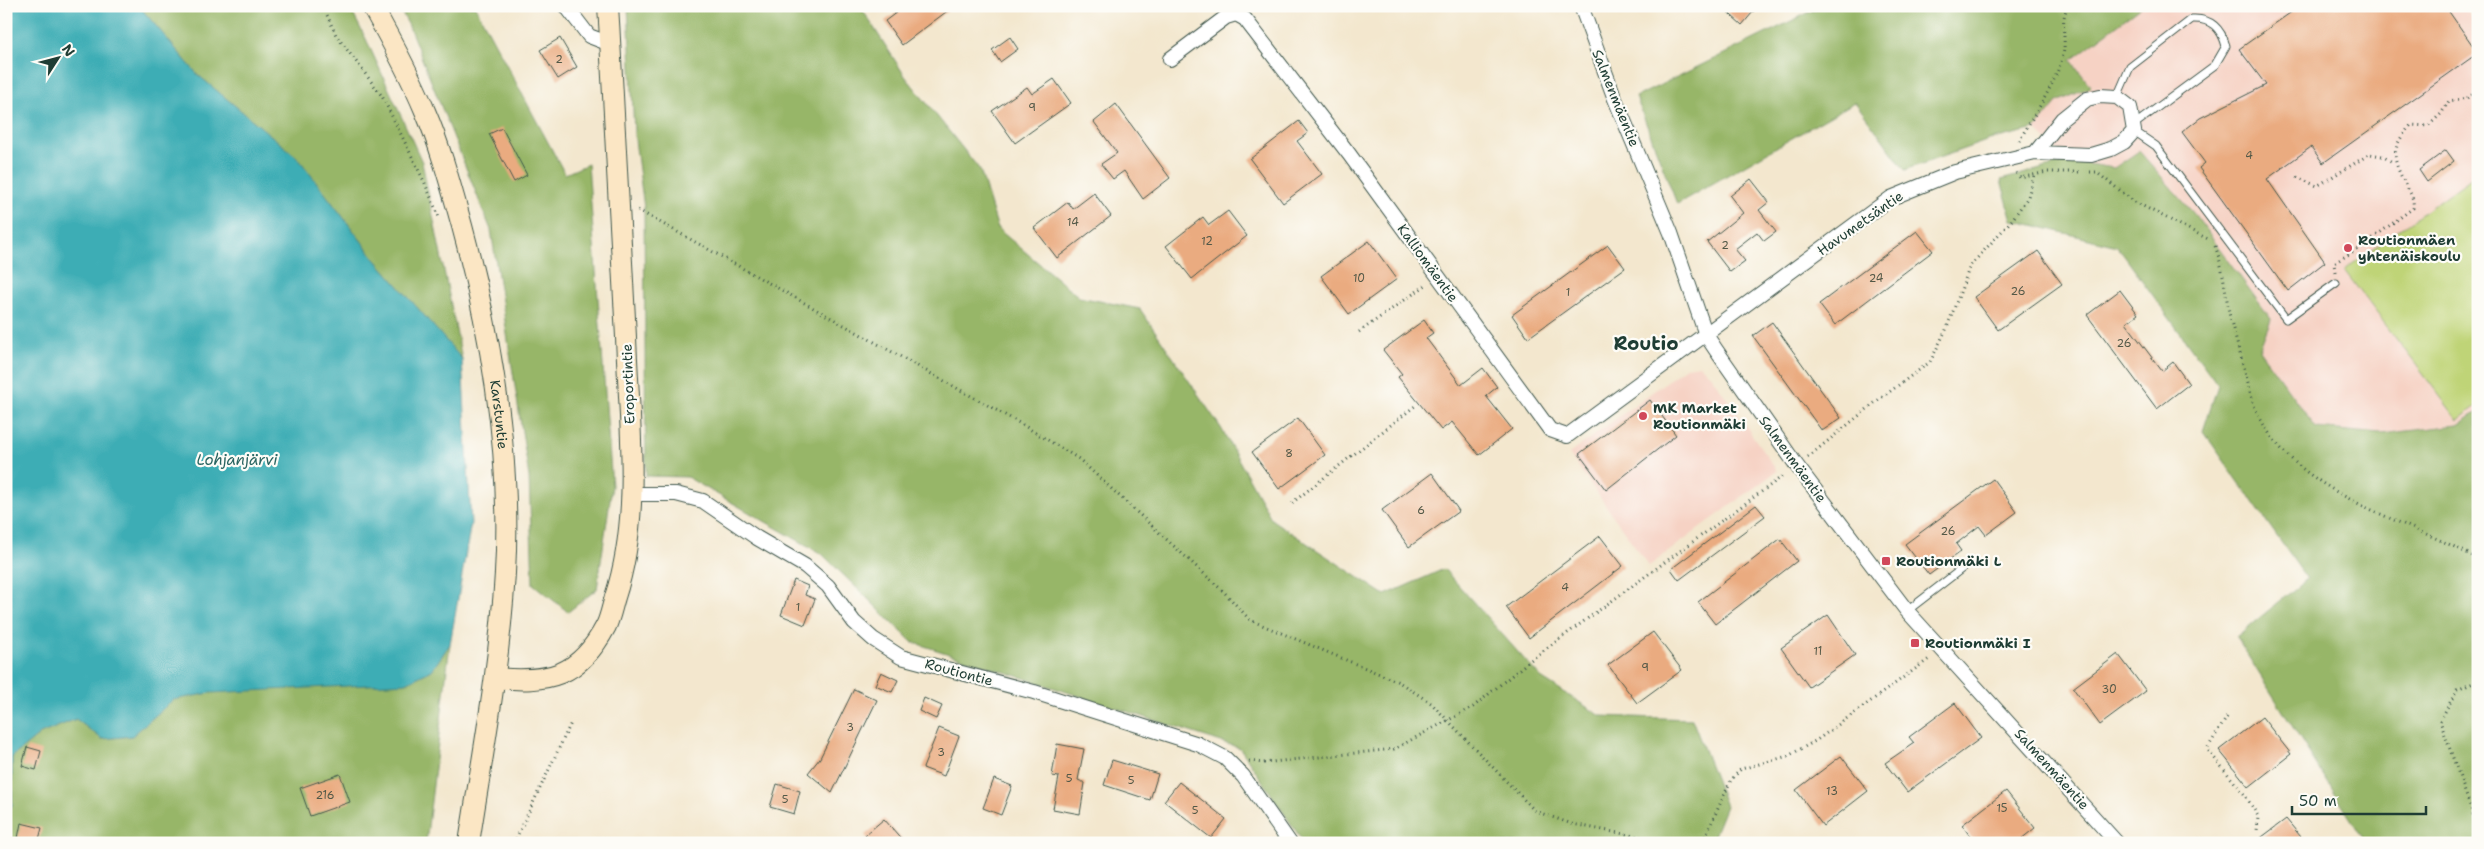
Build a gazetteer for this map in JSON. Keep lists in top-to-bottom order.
{
  "streets": {
    "main road": ["Eroportintie", "Karstuntie"],
    "street": [
      "Salmenmäentie",
      "Havumetsäntie",
      "Kalliomäentie",
      "Routiontie"
    ]
  },
  "crossings": [
    ["Salmenmäentie", "Havumetsäntie"],
    ["Salmenmäentie", "Kalliomäentie"],
    ["Havumetsäntie", "Kalliomäentie"],
    ["Eroportintie", "Karstuntie"],
    ["Eroportintie", "Routiontie"]
  ],
  "districts": ["Routio"],
  "water": ["Lohjanjärvi"],
  "places": {
    "other": ["Routionmäen yhtenäiskoulu", "MK Market Routionmäki"],
    "transit": ["Routionmäki L", "Routionmäki I"]
  },
  "house_numbers": [
    "2",
    "9",
    "4",
    "14",
    "12",
    "2",
    "10",
    "24",
    "26",
    "1",
    "26",
    "8",
    "6",
    "26",
    "4",
    "1",
    "11",
    "9",
    "30",
    "3",
    "3",
    "5",
    "5",
    "13",
    "216",
    "5",
    "15",
    "5"
  ],
  "scale_bar": "50 m",
  "north": "top right"
}
